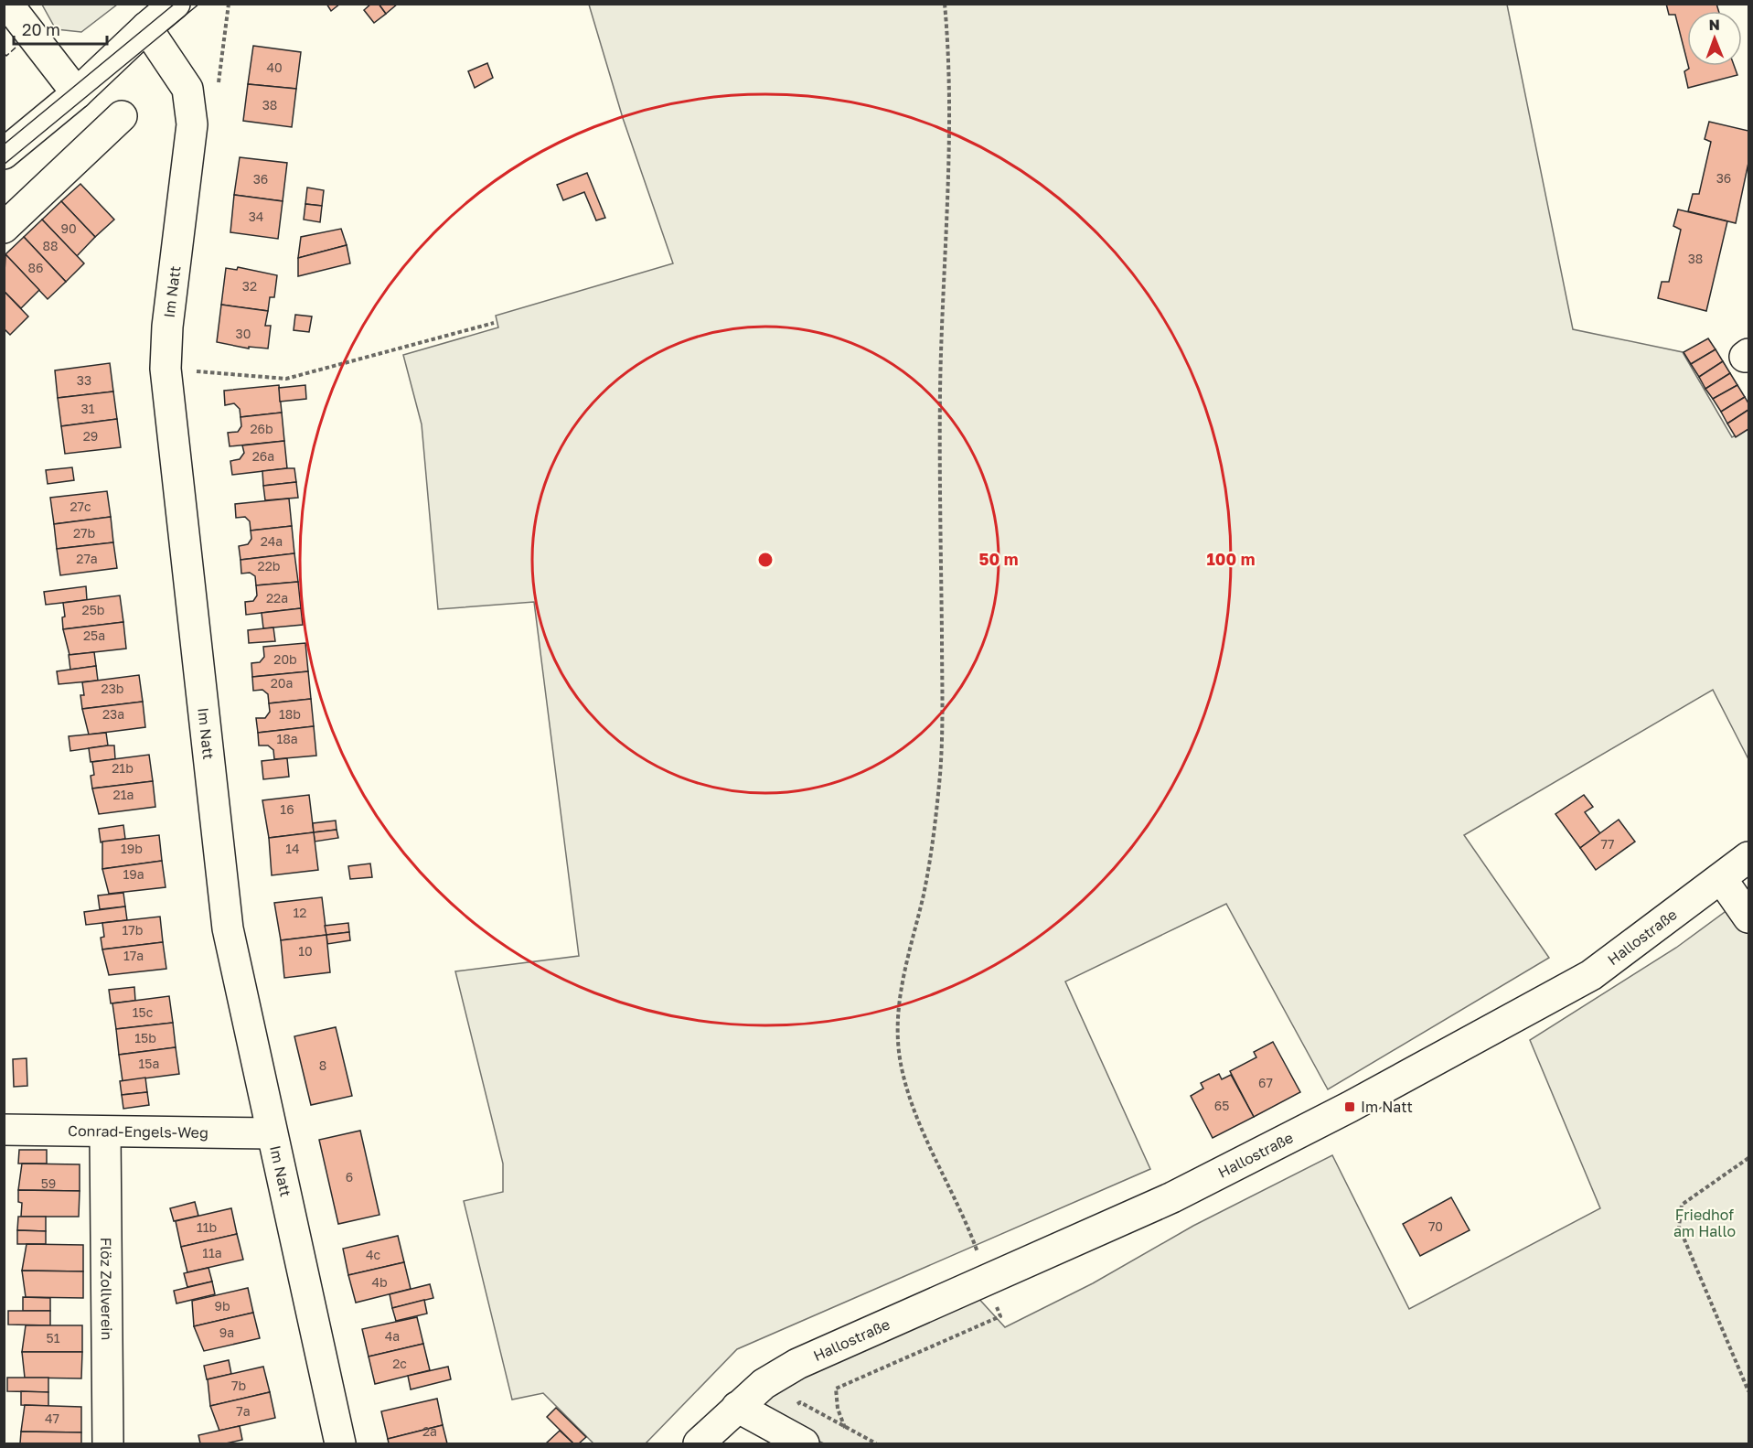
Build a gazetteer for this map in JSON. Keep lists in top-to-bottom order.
{
  "streets": {
    "street": [
      "Im Natt",
      "Hallostraße",
      "Conrad-Engels-Weg",
      "Flöz Zollverein"
    ]
  },
  "crossings": [
    ["Im Natt", "Conrad-Engels-Weg"],
    ["Conrad-Engels-Weg", "Flöz Zollverein"]
  ],
  "parks": ["Friedhof am Hallo"],
  "places": {
    "transit": ["Im Natt"]
  },
  "house_numbers": [
    "40",
    "38",
    "36",
    "36",
    "34",
    "90",
    "88",
    "38",
    "86",
    "32",
    "30",
    "33",
    "31",
    "26b",
    "29",
    "26a",
    "27c",
    "27b",
    "24a",
    "27a",
    "22b",
    "22a",
    "25b",
    "25a",
    "20b",
    "20a",
    "23b",
    "23a",
    "18b",
    "18a",
    "21b",
    "21a",
    "16",
    "77",
    "19b",
    "14",
    "19a",
    "12",
    "17b",
    "10",
    "17a",
    "15c",
    "15b",
    "15a",
    "8",
    "67",
    "65",
    "6",
    "59",
    "70",
    "11b",
    "11a",
    "4c",
    "4b",
    "9b",
    "9a",
    "4a",
    "51",
    "2c",
    "7b",
    "7a",
    "47",
    "2a"
  ],
  "scale_bar": "20 m",
  "north": "top",
  "rings": ["50 m", "100 m"]
}
